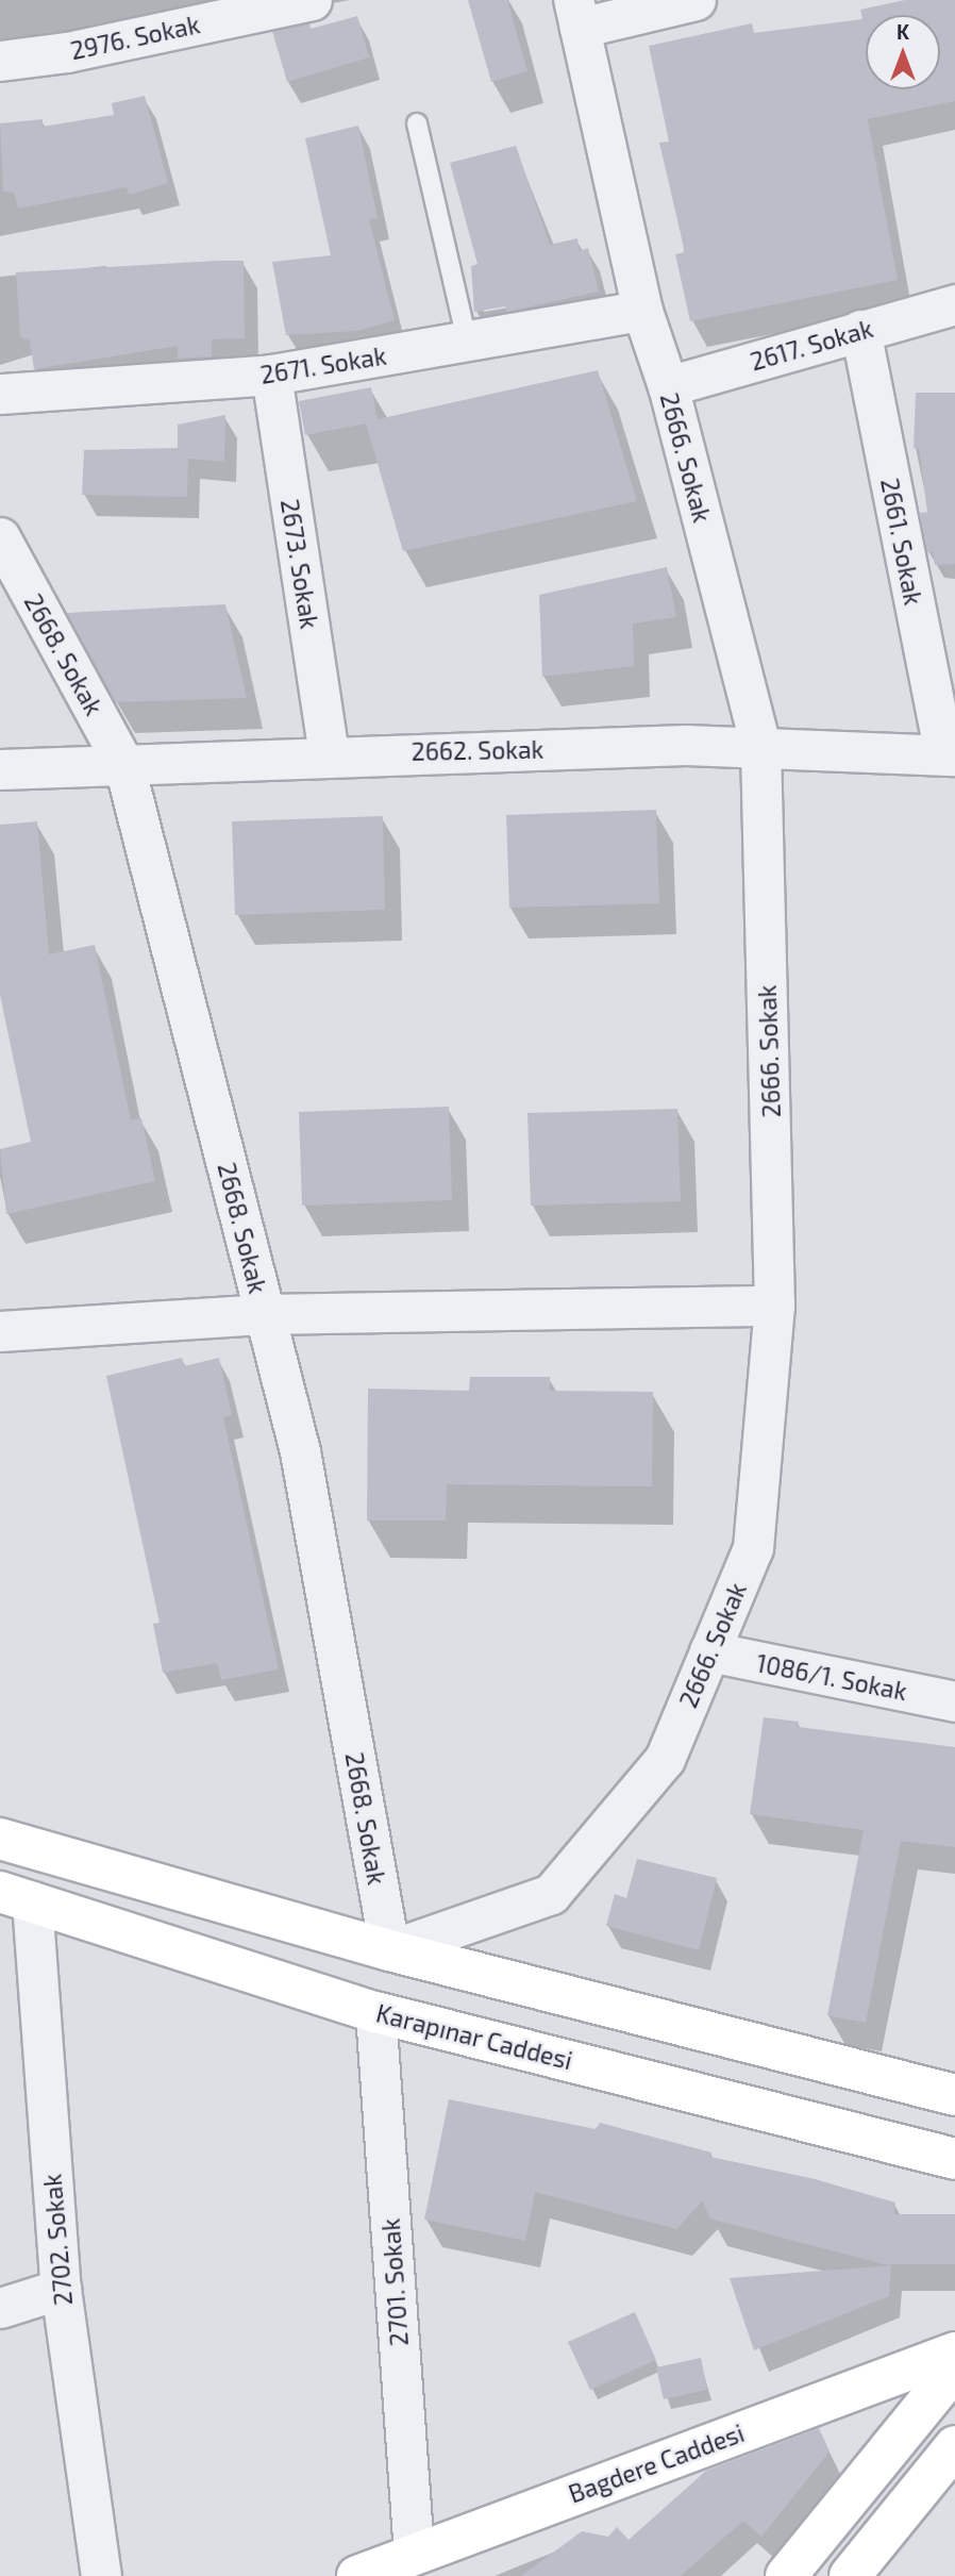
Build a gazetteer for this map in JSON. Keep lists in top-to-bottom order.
{
  "streets": {
    "main road": ["Karapınar Caddesi", "Bagdere Caddesi"],
    "street": [
      "2976. Sokak",
      "2617. Sokak",
      "2671. Sokak",
      "2666. Sokak",
      "2661. Sokak",
      "2673. Sokak",
      "2668. Sokak",
      "2662. Sokak",
      "1086/1. Sokak",
      "2702. Sokak",
      "2701. Sokak"
    ]
  },
  "crossings": [
    ["2617. Sokak", "2666. Sokak"],
    ["2617. Sokak", "2661. Sokak"],
    ["2671. Sokak", "2666. Sokak"],
    ["2671. Sokak", "2673. Sokak"],
    ["2666. Sokak", "2668. Sokak"],
    ["2666. Sokak", "2662. Sokak"],
    ["2666. Sokak", "1086/1. Sokak"],
    ["2661. Sokak", "2662. Sokak"],
    ["2673. Sokak", "2662. Sokak"],
    ["2668. Sokak", "2662. Sokak"],
    ["Karapınar Caddesi", "2702. Sokak"],
    ["Karapınar Caddesi", "2701. Sokak"],
    ["2701. Sokak", "Bagdere Caddesi"]
  ],
  "north": "top"
}
